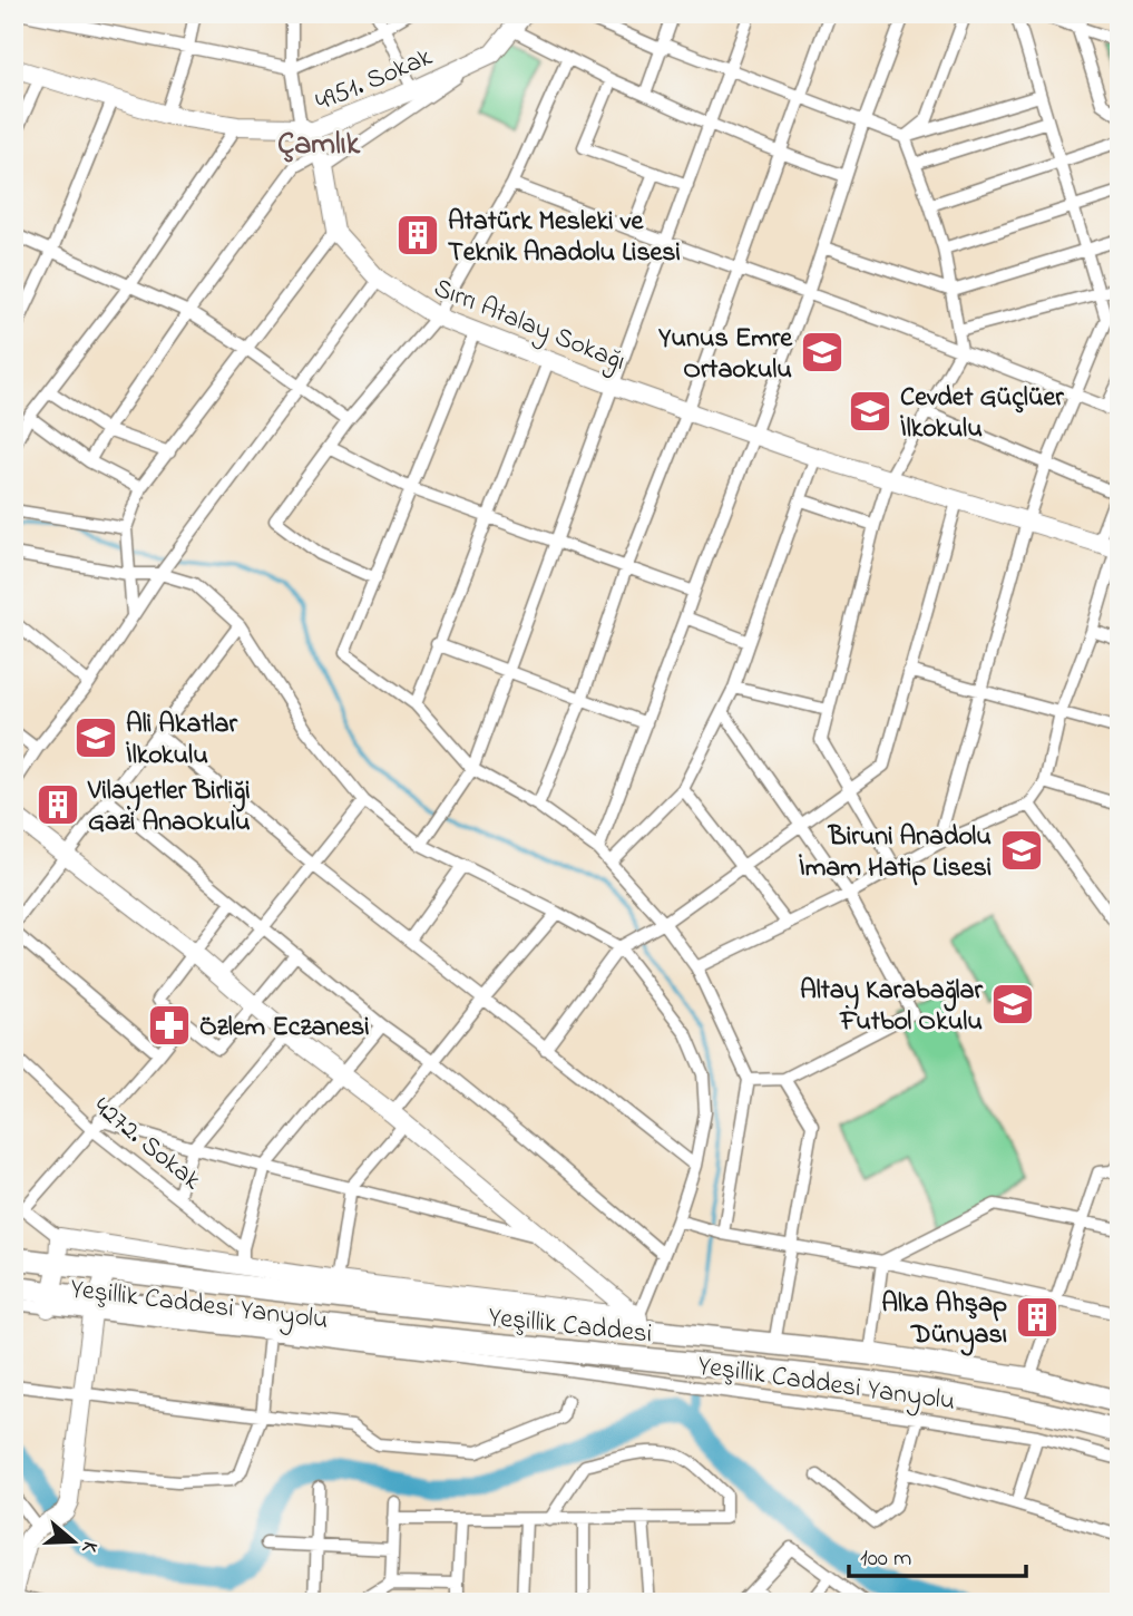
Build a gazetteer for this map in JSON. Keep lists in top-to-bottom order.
{
  "streets": {
    "highway": ["Yeşillik Caddesi"],
    "street": [
      "4951. Sokak",
      "Sırrı Atalay Sokağı",
      "4272. Sokak",
      "Yeşillik Caddesi Yanyolu"
    ]
  },
  "crossings": [
    ["Yeşillik Caddesi Yanyolu", "Yeşillik Caddesi"]
  ],
  "districts": ["Çamlık"],
  "places": {
    "building": ["Atatürk Mesleki ve Teknik Anadolu Lisesi", "Vilayetler Birliği Gazi AnaOkulu", "Alka Ahşap Dünyası"],
    "school or university": [
      "Yunus Emre Ortaokulu",
      "Cevdet Güçlüer İlkokulu",
      "Ali Akatlar İlkokulu",
      "Biruni Anadolu İmam Hatip Lisesi",
      "Altay Karabağlar Futbol Okulu"
    ],
    "pharmacy": ["Özlem Eczanesi"]
  },
  "scale_bar": "100 m",
  "north": "right"
}
